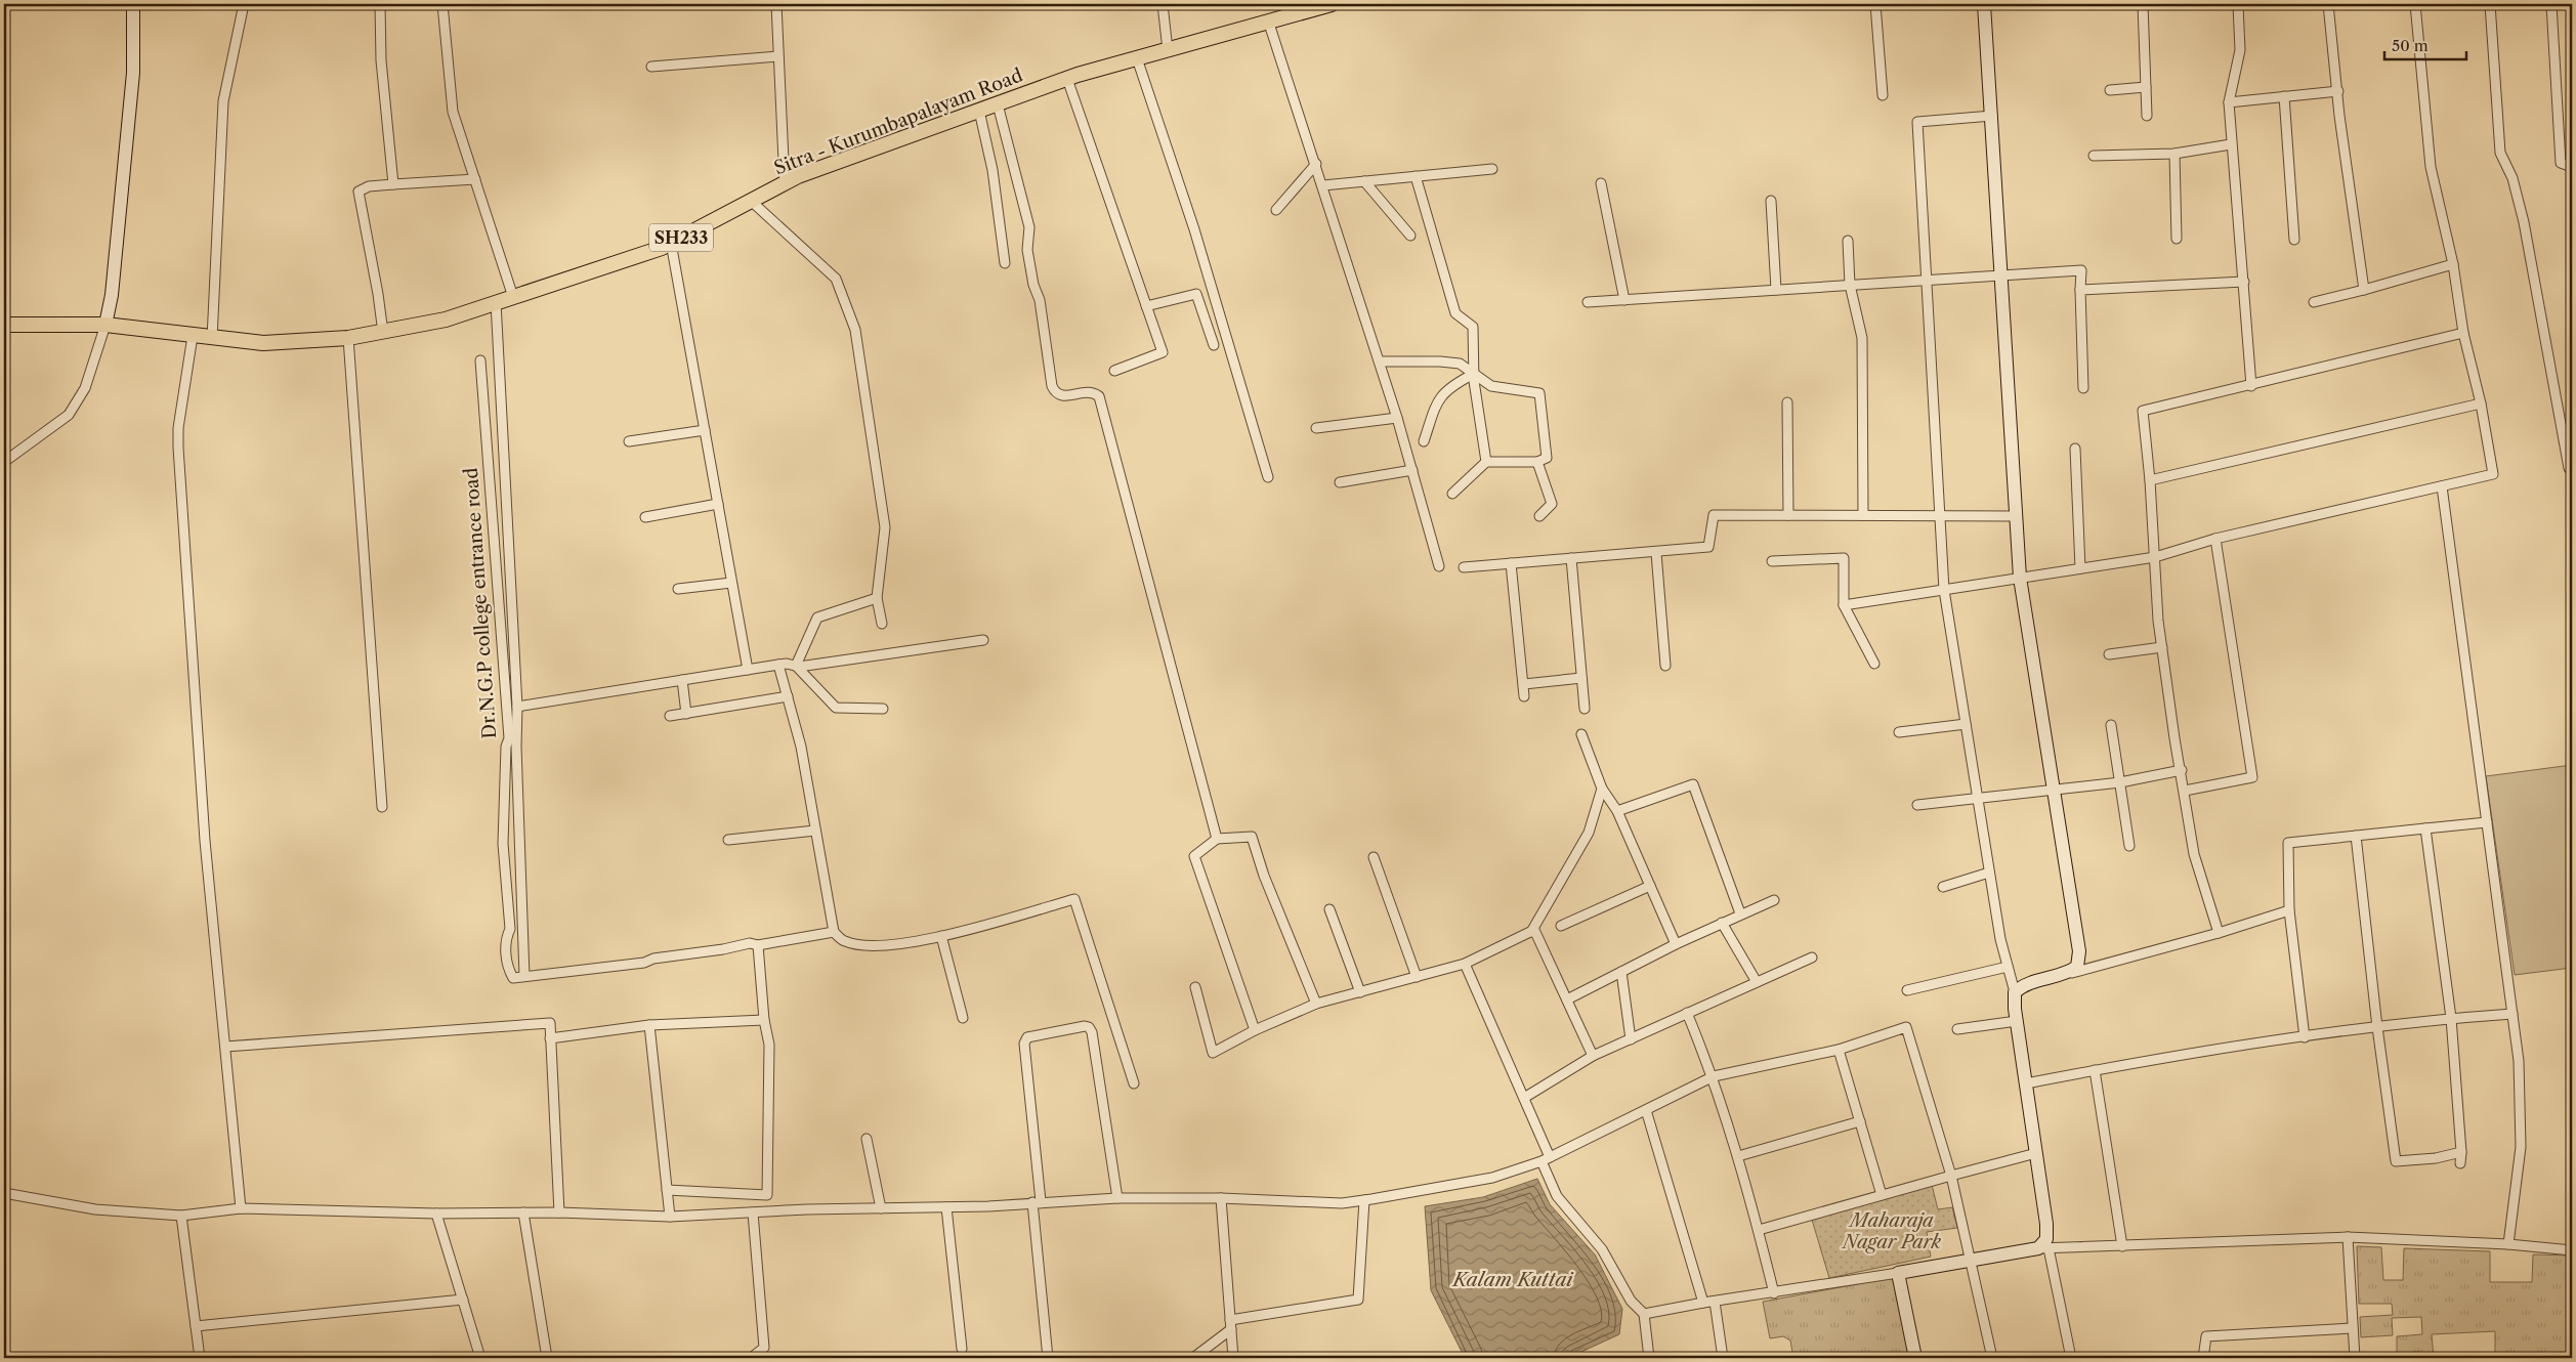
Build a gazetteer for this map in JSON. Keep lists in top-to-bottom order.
{
  "streets": {
    "main road": ["Sitra - Kurumbapalayam Road", "SH233"],
    "street": ["Dr.N.G.P college entrance road"]
  },
  "water": ["Kalam Kuttai"],
  "parks": ["Maharaja Nagar Park"],
  "scale_bar": "50 m"
}
